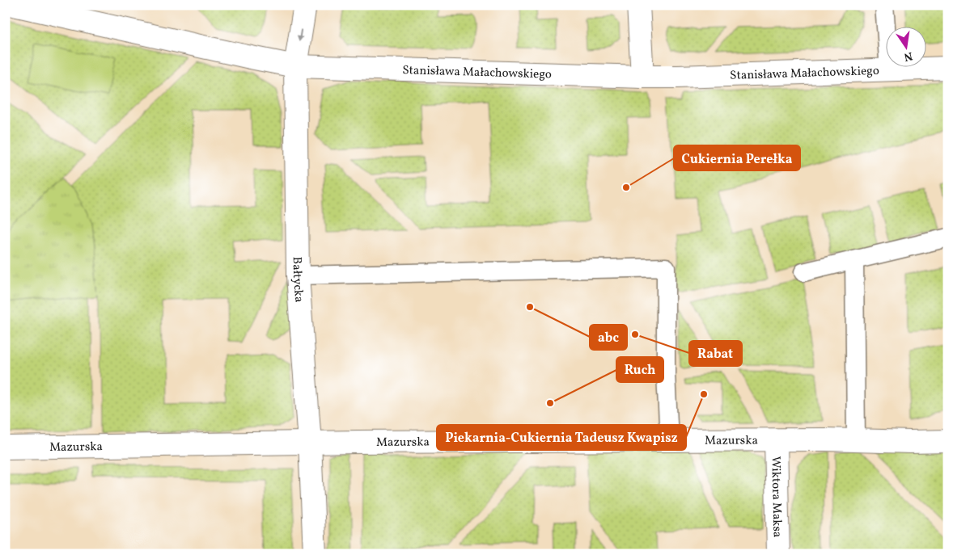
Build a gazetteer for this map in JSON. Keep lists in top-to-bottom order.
{
  "streets": {
    "street": [
      "Stanisława Małachowskiego",
      "Bałtycka",
      "Mazurska",
      "Wiktora Maksa"
    ]
  },
  "crossings": [
    ["Stanisława Małachowskiego", "Bałtycka"],
    ["Bałtycka", "Mazurska"],
    ["Mazurska", "Wiktora Maksa"]
  ],
  "places": [
    "Cukiernia Perełka",
    "abc",
    "Rabat",
    "Piekarnia-Cukiernia Tadeusz Kwapisz",
    "Ruch"
  ],
  "north": "bottom"
}
